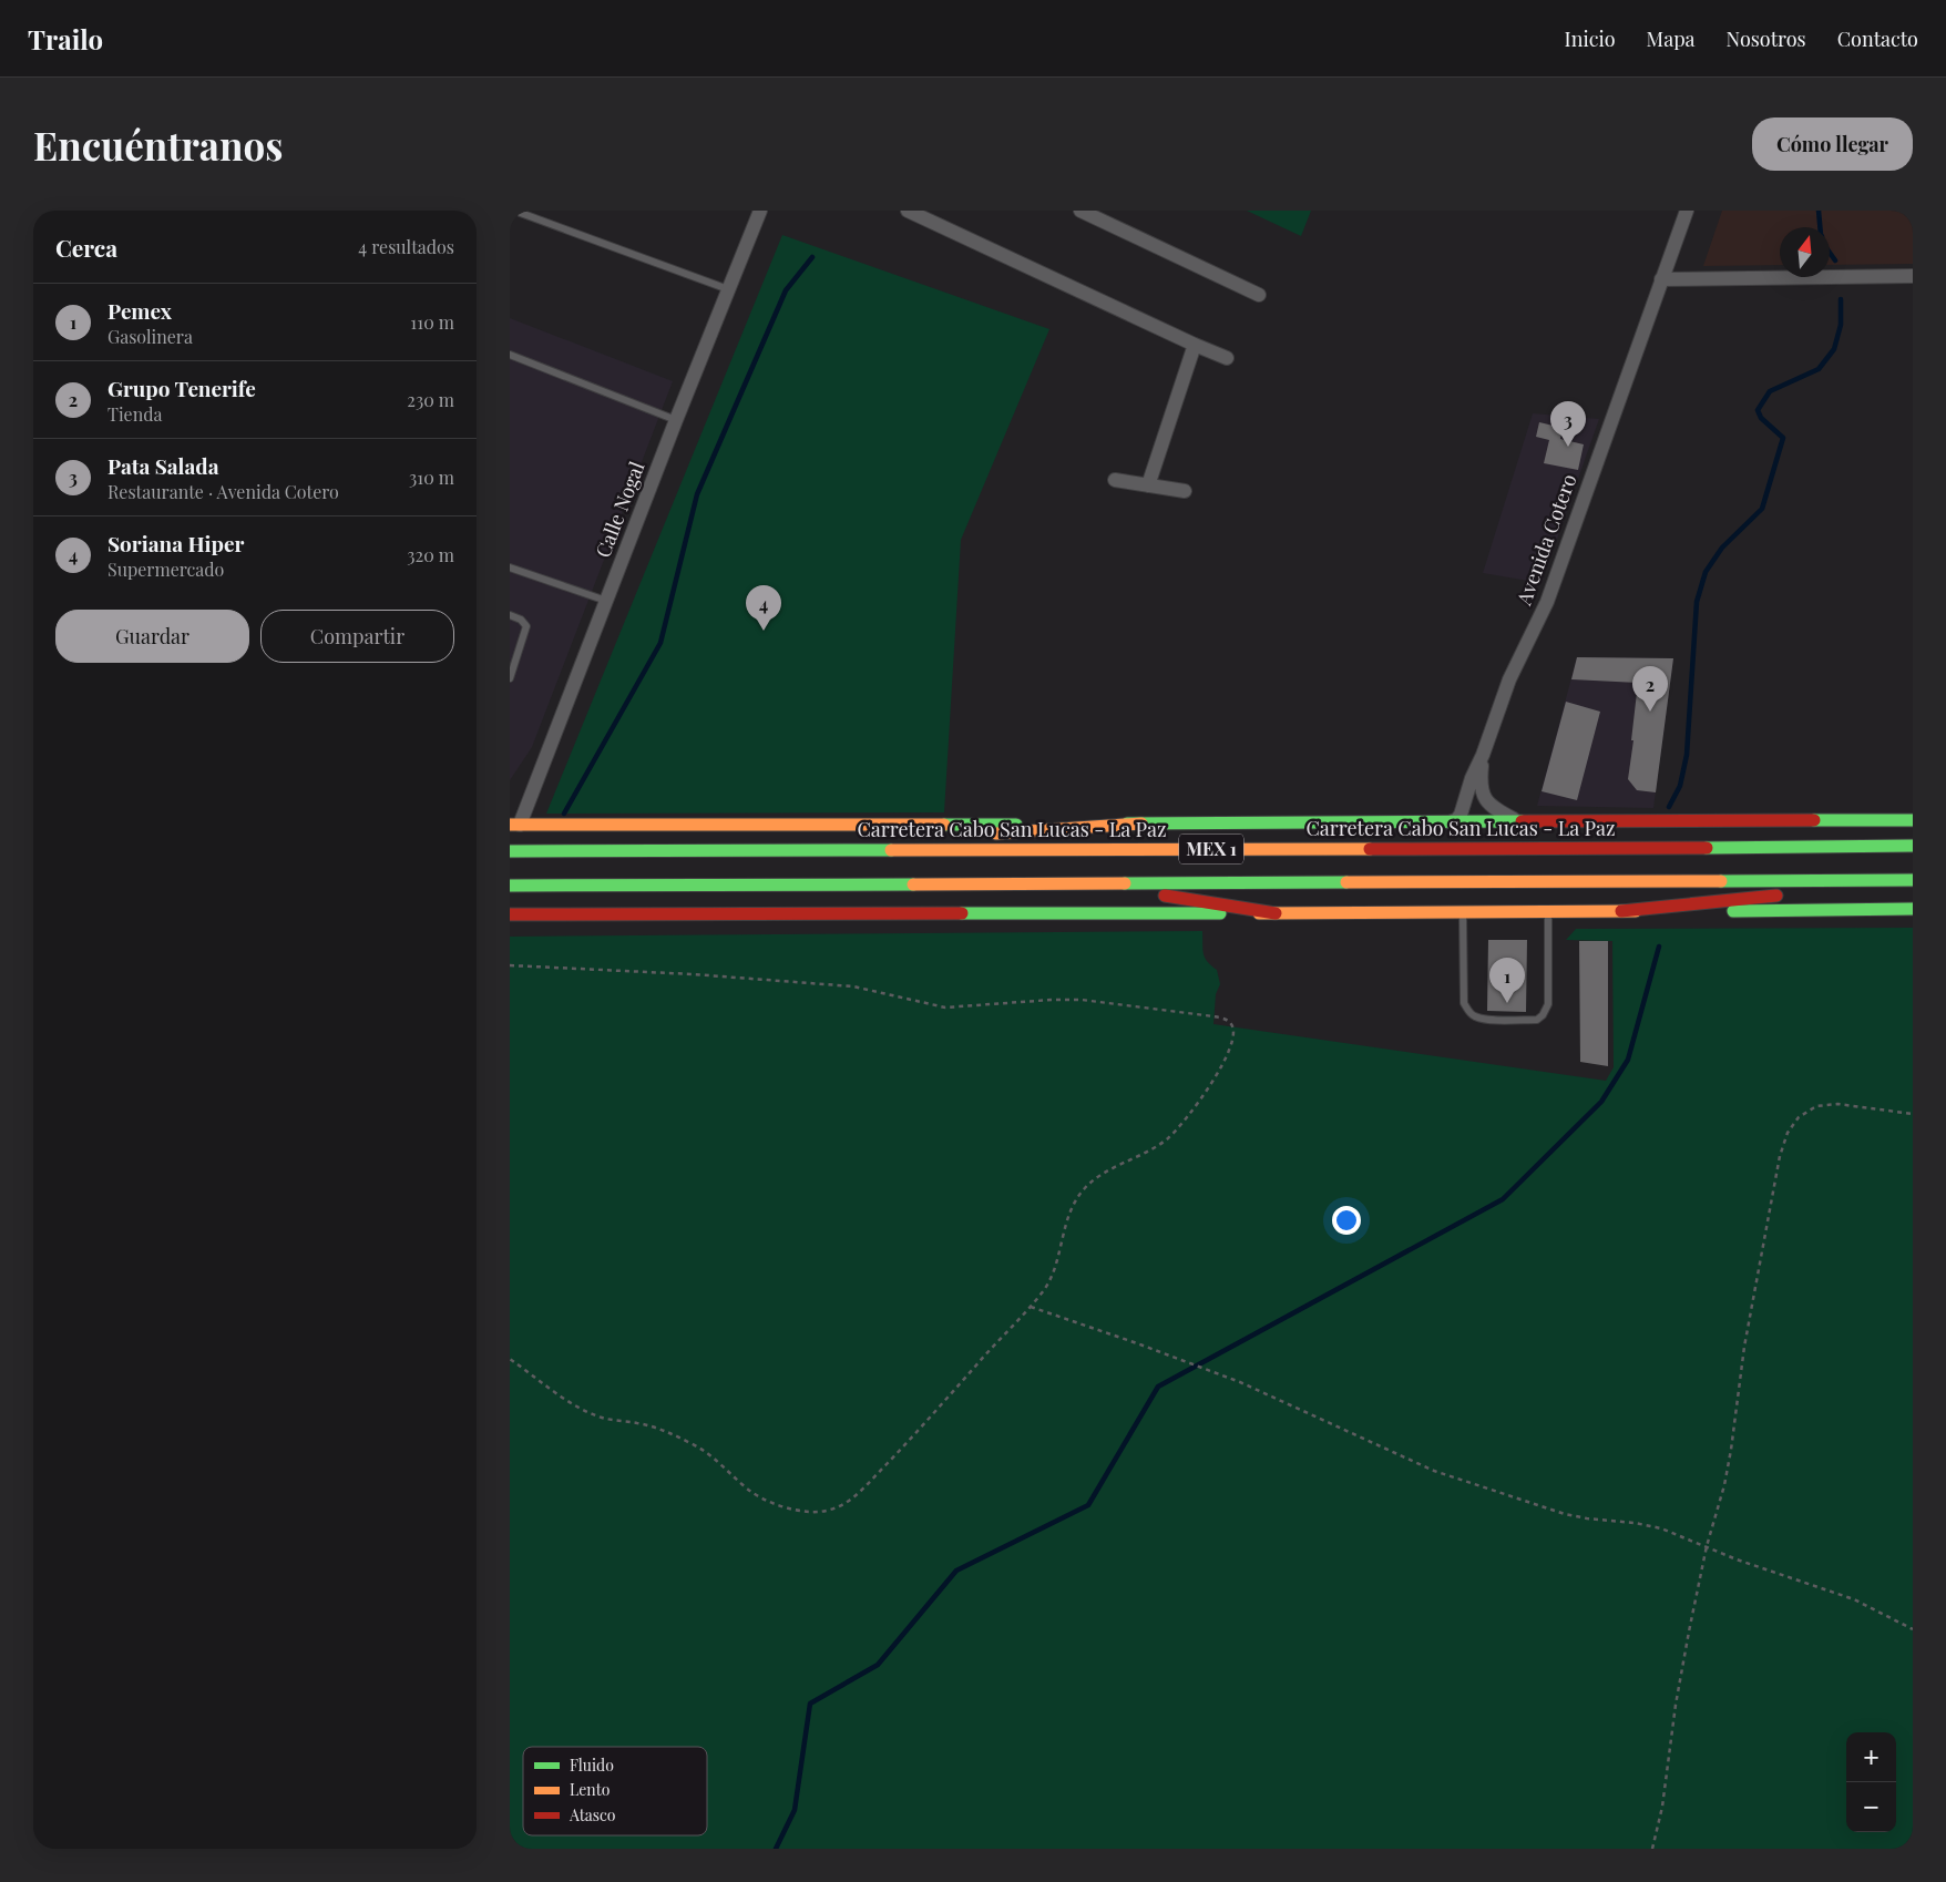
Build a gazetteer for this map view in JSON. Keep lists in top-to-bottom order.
{
  "streets": {
    "main road": ["Carretera Cabo San Lucas - La Paz", "MEX 1"],
    "street": ["Calle Nogal", "Avenida Cotero"]
  },
  "legend": ["Fluido", "Lento", "Atasco"],
  "north": "top",
  "page": {
    "header": "Trailo",
    "nav": [
      "Inicio",
      "Mapa",
      "Nosotros",
      "Contacto"
    ],
    "buttons": [
      "Cómo llegar",
      ["Guardar", "Compartir"]
    ],
    "title": "Encuéntranos",
    "heading": ["Cerca", "4 resultados"],
    "list": [
      {
        "mark": "1",
        "name": "Pemex",
        "note": "Gasolinera",
        "value": "110 m"
      },
      {
        "mark": "2",
        "name": "Grupo Tenerife",
        "note": "Tienda",
        "value": "230 m"
      },
      {
        "mark": "3",
        "name": "Pata Salada",
        "note": "Restaurante · Avenida Cotero",
        "value": "310 m"
      },
      {
        "mark": "4",
        "name": "Soriana Hiper",
        "note": "Supermercado",
        "value": "320 m"
      }
    ],
    "pins": [
      "3",
      "4",
      "2",
      "1"
    ],
    "map_buttons": ["+", "−"]
  }
}
